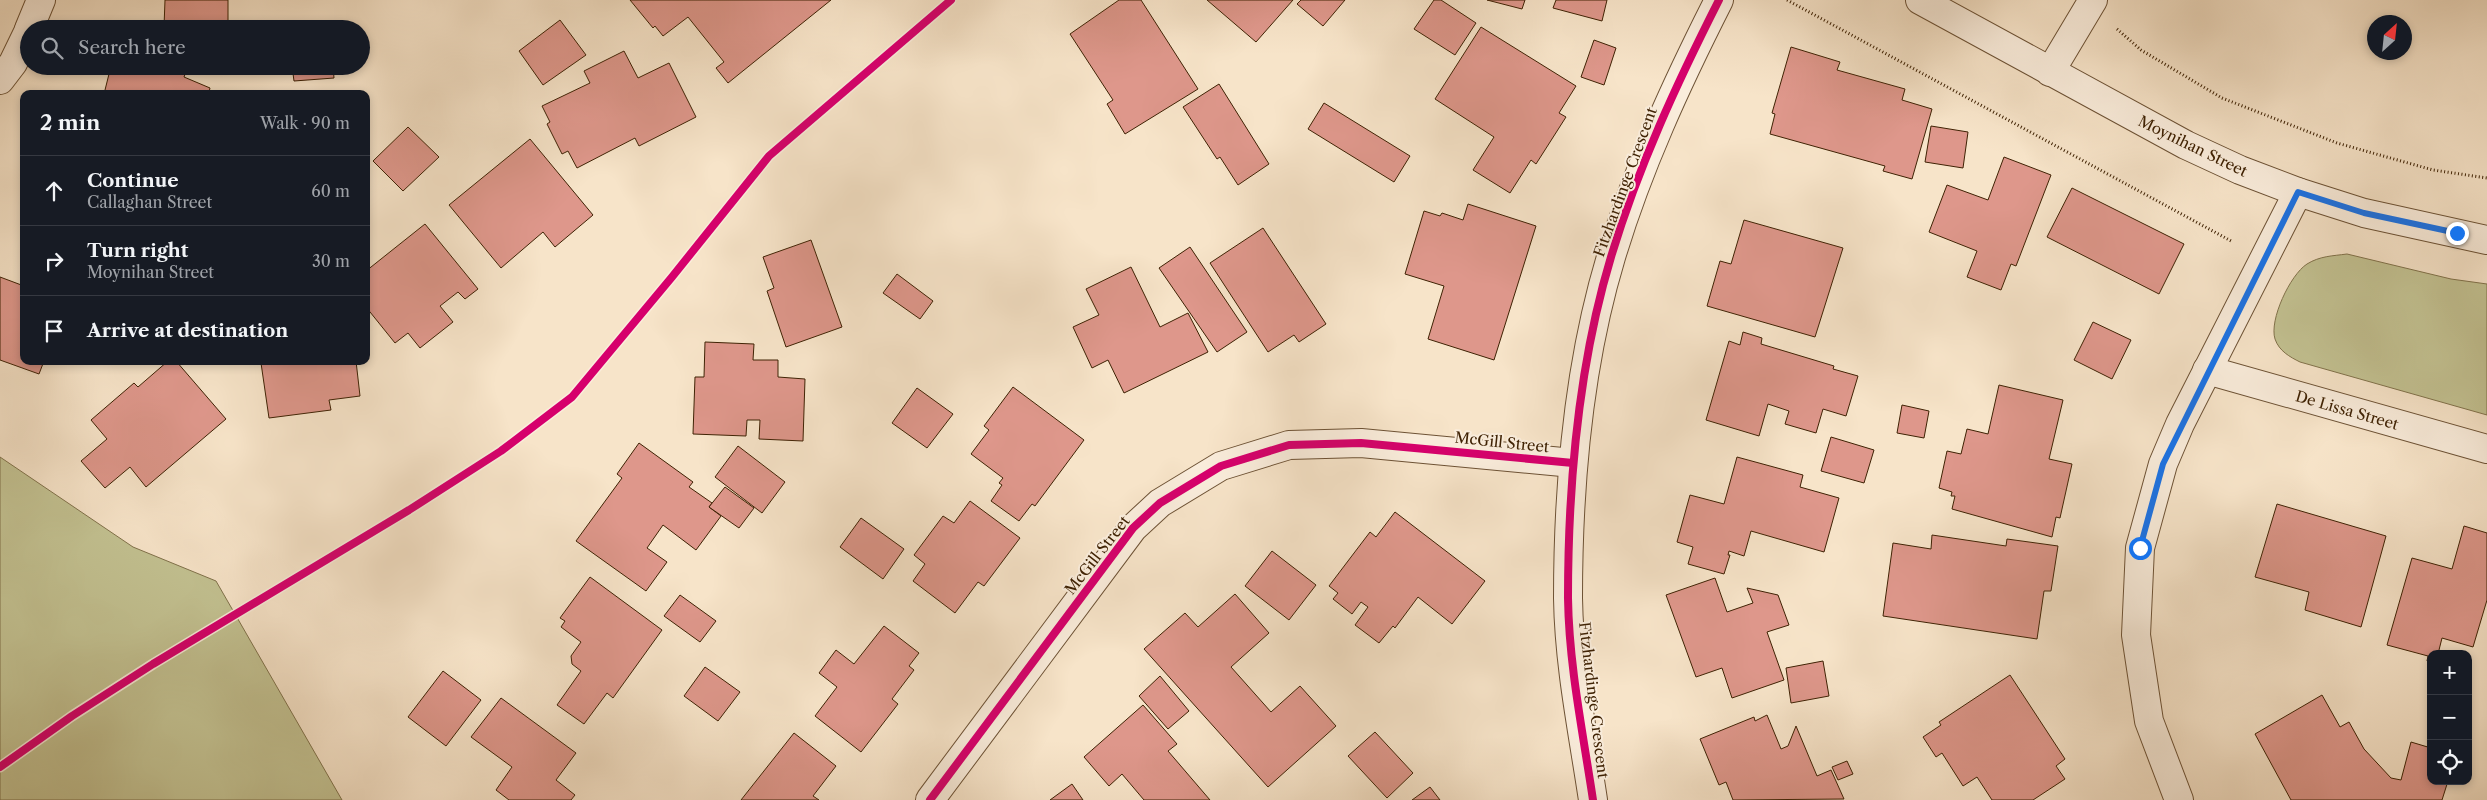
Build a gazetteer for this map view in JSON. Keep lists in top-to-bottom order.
{
  "streets": {
    "street": [
      "Moynihan Street",
      "Fitzhardinge Crescent",
      "De Lissa Street",
      "McGill Street"
    ]
  },
  "crossings": [
    ["Fitzhardinge Crescent", "McGill Street"]
  ],
  "north": "top right",
  "page": {
    "search": "Search here",
    "heading": ["2 min", "Walk · 90 m"],
    "list": [
      ["Continue", "Callaghan Street", "60 m"],
      ["Turn right", "Moynihan Street", "30 m"],
      "Arrive at destination"
    ],
    "map_buttons": ["+", "−"]
  }
}
